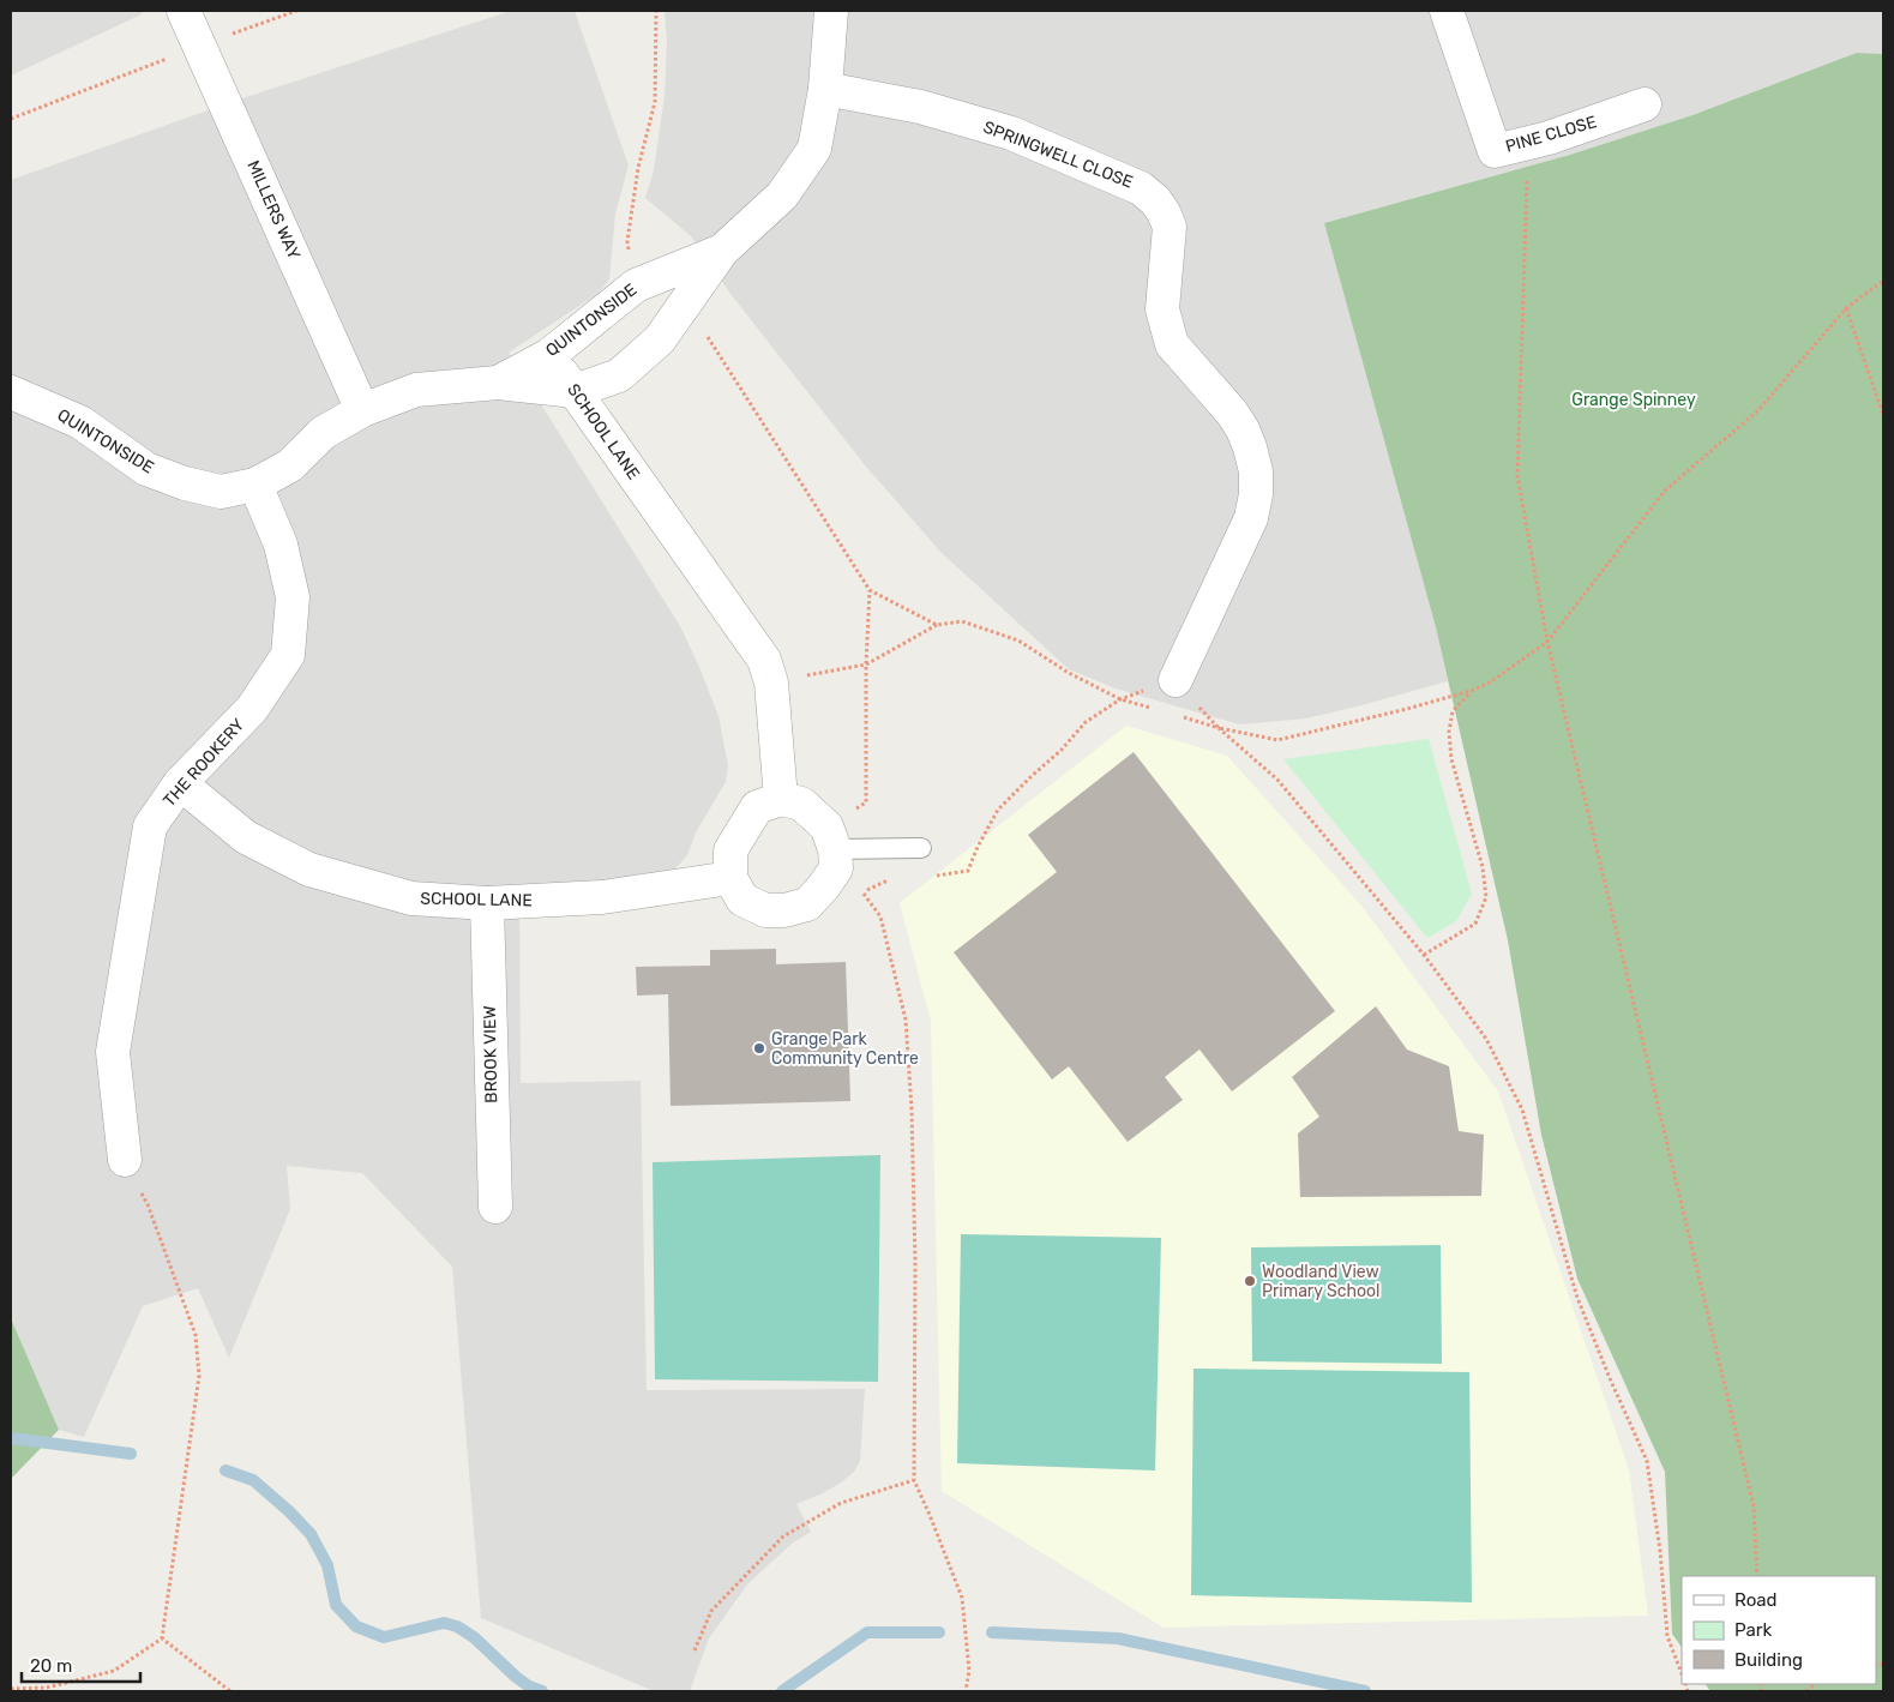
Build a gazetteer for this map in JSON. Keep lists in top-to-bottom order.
{
  "streets": {
    "street": [
      "PINE CLOSE",
      "SPRINGWELL CLOSE",
      "MILLERS WAY",
      "QUINTONSIDE",
      "SCHOOL LANE",
      "THE ROOKERY",
      "BROOK VIEW"
    ]
  },
  "crossings": [
    ["SPRINGWELL CLOSE", "QUINTONSIDE"],
    ["MILLERS WAY", "QUINTONSIDE"],
    ["QUINTONSIDE", "SCHOOL LANE"],
    ["QUINTONSIDE", "THE ROOKERY"],
    ["SCHOOL LANE", "THE ROOKERY"],
    ["SCHOOL LANE", "BROOK VIEW"]
  ],
  "parks": ["Grange Spinney"],
  "places": ["Grange Park Community Centre", "Woodland View Primary School"],
  "legend": ["Road", "Park", "Building"],
  "scale_bar": "20 m"
}
